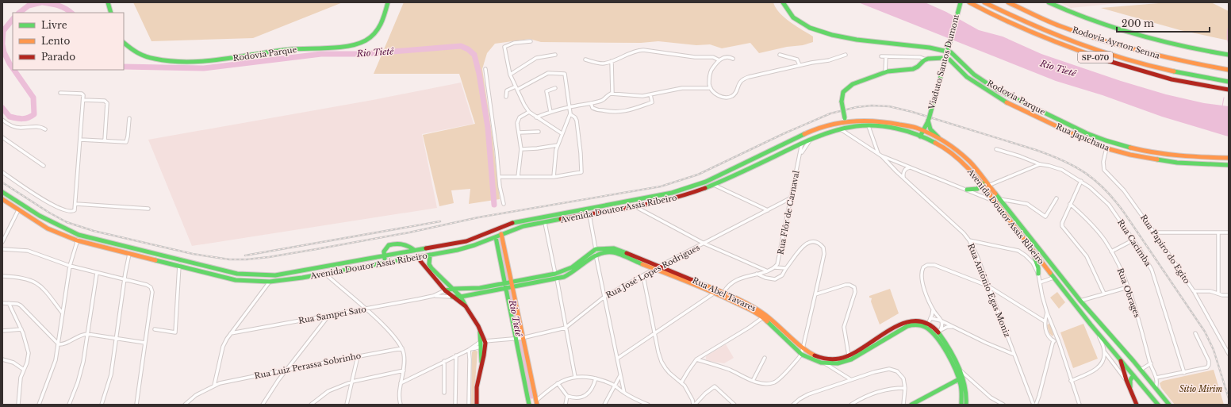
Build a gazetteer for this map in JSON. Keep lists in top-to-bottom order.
{
  "streets": {
    "main road": [
      "Rodovia Ayrton Senna",
      "Rodovia Parque",
      "SP-070",
      "Viaduto Santos Dumont",
      "Rua Japichaua",
      "Avenida Doutor Assis Ribeiro",
      "Rua Abel Tavares"
    ],
    "street": [
      "Rua Flôr de Carnaval",
      "Rua Cacimba",
      "Rua Papiro do Egito",
      "Rua José Lopes Rodrigues",
      "Rua Antônio Egas Moniz",
      "Rua Obrages",
      "Rua Sampei Sato",
      "Rua Luiz Perassa Sobrinho"
    ]
  },
  "crossings": [
    ["Viaduto Santos Dumont", "Avenida Doutor Assis Ribeiro"],
    ["Rua Japichaua", "Avenida Doutor Assis Ribeiro"],
    ["Rua Japichaua", "Rua Papiro do Egito"],
    ["Avenida Doutor Assis Ribeiro", "Rua Flôr de Carnaval"],
    ["Avenida Doutor Assis Ribeiro", "Rua Antônio Egas Moniz"],
    ["Rua Flôr de Carnaval", "Rua José Lopes Rodrigues"],
    ["Rua José Lopes Rodrigues", "Rua Abel Tavares"],
    ["Rua Abel Tavares", "Rua Sampei Sato"]
  ],
  "water": ["Rio Tietê"],
  "parks": ["Sítio Mirim"],
  "legend": ["Livre", "Lento", "Parado"],
  "scale_bar": "200 m"
}
